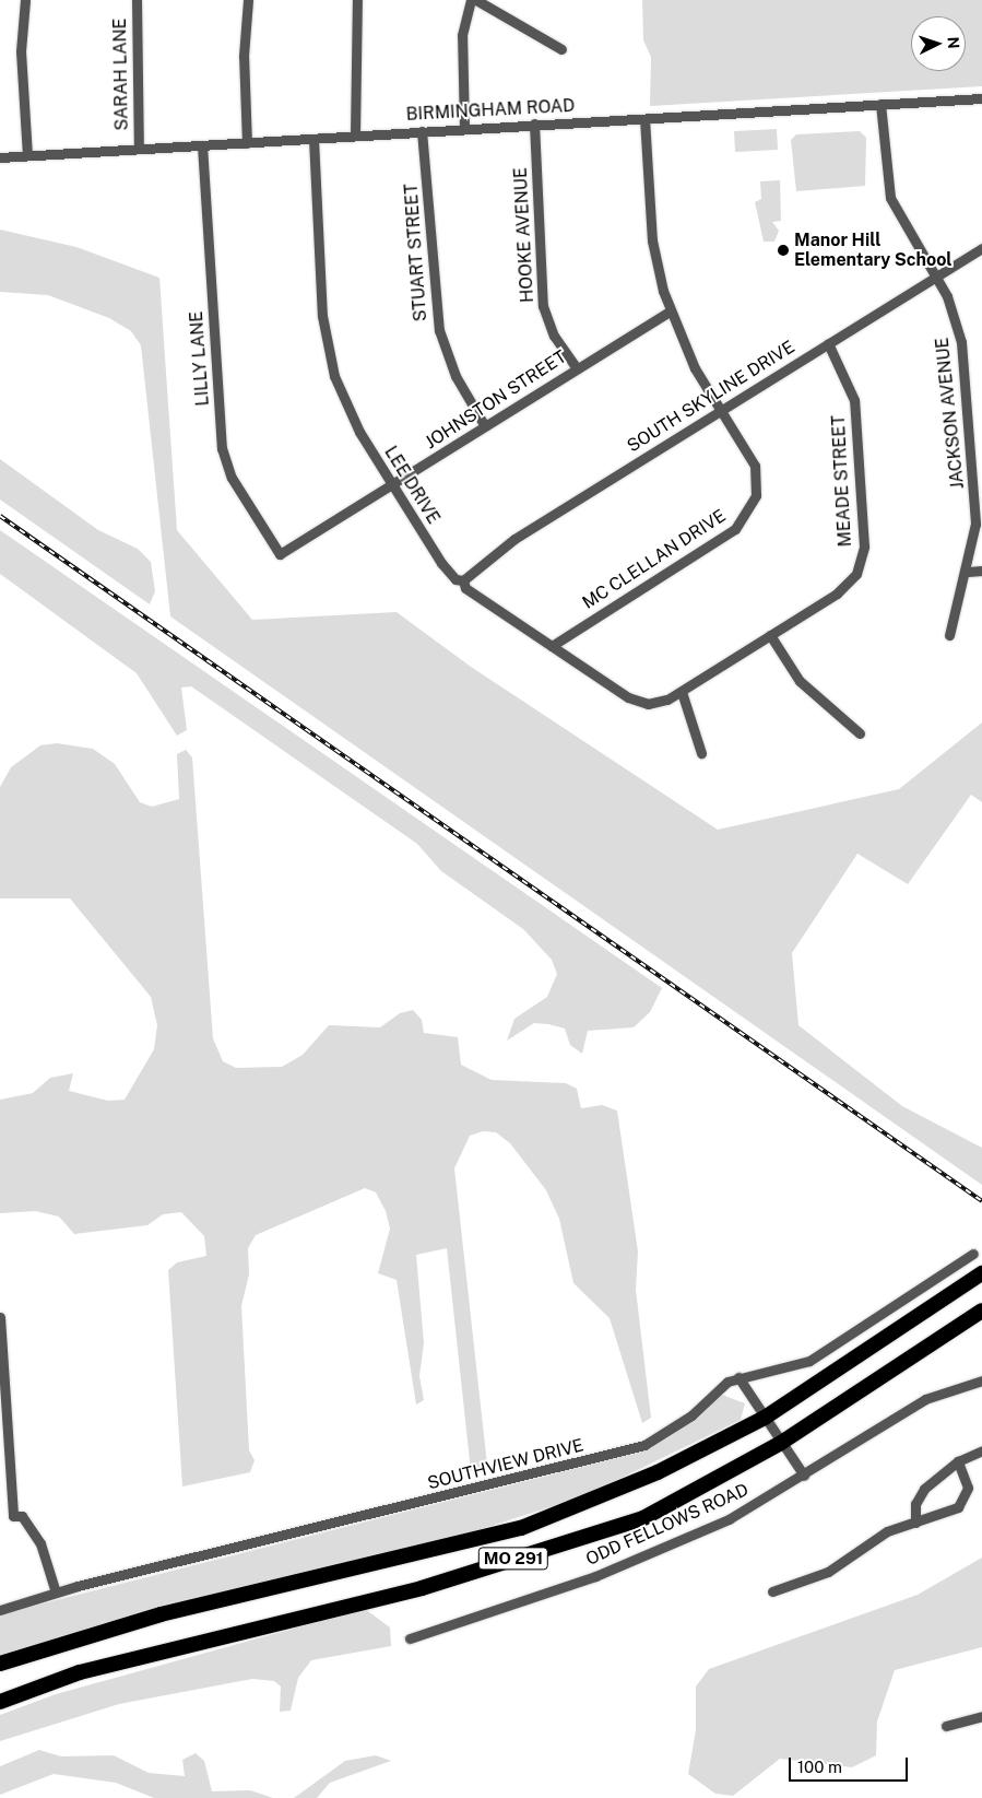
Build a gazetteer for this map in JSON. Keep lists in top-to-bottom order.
{
  "streets": {
    "highway": ["MO 291"],
    "street": [
      "SARAH LANE",
      "BIRMINGHAM ROAD",
      "HOOKE AVENUE",
      "STUART STREET",
      "LILLY LANE",
      "SOUTH SKYLINE DRIVE",
      "JOHNSTON STREET",
      "JACKSON AVENUE",
      "MEADE STREET",
      "LEE DRIVE",
      "MC CLELLAN DRIVE",
      "SOUTHVIEW DRIVE",
      "ODD FELLOWS ROAD"
    ]
  },
  "crossings": [
    ["SARAH LANE", "BIRMINGHAM ROAD"],
    ["BIRMINGHAM ROAD", "HOOKE AVENUE"],
    ["BIRMINGHAM ROAD", "STUART STREET"],
    ["BIRMINGHAM ROAD", "LILLY LANE"],
    ["BIRMINGHAM ROAD", "JACKSON AVENUE"],
    ["BIRMINGHAM ROAD", "LEE DRIVE"],
    ["BIRMINGHAM ROAD", "MC CLELLAN DRIVE"],
    ["HOOKE AVENUE", "JOHNSTON STREET"],
    ["STUART STREET", "JOHNSTON STREET"],
    ["LILLY LANE", "JOHNSTON STREET"],
    ["SOUTH SKYLINE DRIVE", "JACKSON AVENUE"],
    ["SOUTH SKYLINE DRIVE", "MEADE STREET"],
    ["SOUTH SKYLINE DRIVE", "LEE DRIVE"],
    ["SOUTH SKYLINE DRIVE", "MC CLELLAN DRIVE"],
    ["JOHNSTON STREET", "LEE DRIVE"],
    ["JOHNSTON STREET", "MC CLELLAN DRIVE"],
    ["MEADE STREET", "LEE DRIVE"],
    ["LEE DRIVE", "MC CLELLAN DRIVE"]
  ],
  "places": ["Manor Hill Elementary School"],
  "scale_bar": "100 m",
  "north": "right"
}
